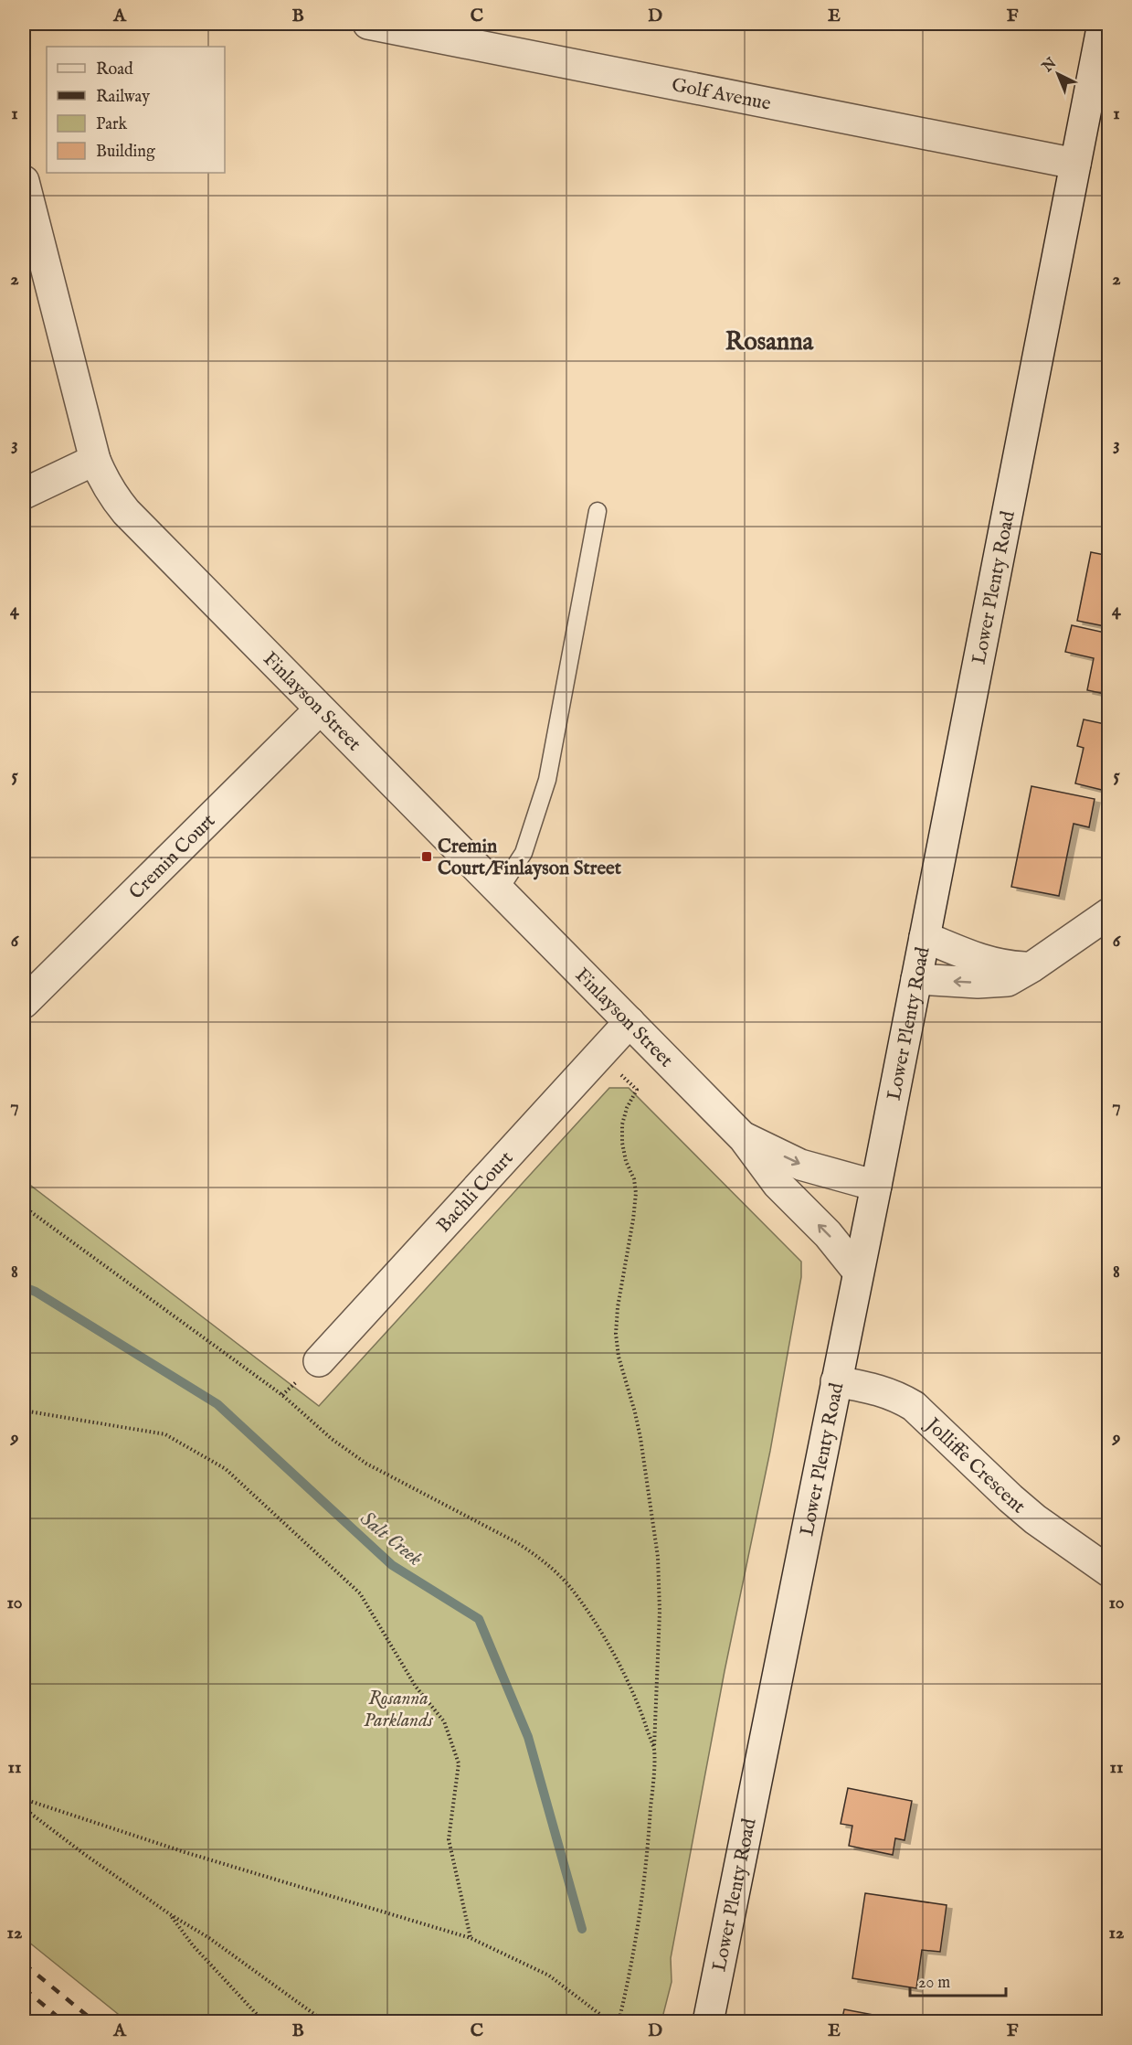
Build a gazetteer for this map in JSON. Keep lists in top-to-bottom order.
{
  "streets": {
    "street": [
      "Golf Avenue",
      "Lower Plenty Road",
      "Finlayson Street",
      "Cremin Court",
      "Bachli Court",
      "Jolliffe Crescent"
    ]
  },
  "crossings": [
    ["Golf Avenue", "Lower Plenty Road"],
    ["Lower Plenty Road", "Finlayson Street"],
    ["Lower Plenty Road", "Jolliffe Crescent"],
    ["Finlayson Street", "Cremin Court"],
    ["Finlayson Street", "Bachli Court"]
  ],
  "districts": ["Rosanna"],
  "water": ["Salt Creek"],
  "parks": ["Rosanna Parklands"],
  "places": {
    "transit": ["Cremin Court/Finlayson Street"]
  },
  "legend": [
    "Road",
    "Railway",
    "Park",
    "Building"
  ],
  "scale_bar": "20 m",
  "north": "top left",
  "grid": {
    "columns": [
      "A",
      "B",
      "C",
      "D",
      "E",
      "F"
    ],
    "rows": [
      "1",
      "2",
      "3",
      "4",
      "5",
      "6",
      "7",
      "8",
      "9",
      "10",
      "11",
      "12"
    ]
  }
}
